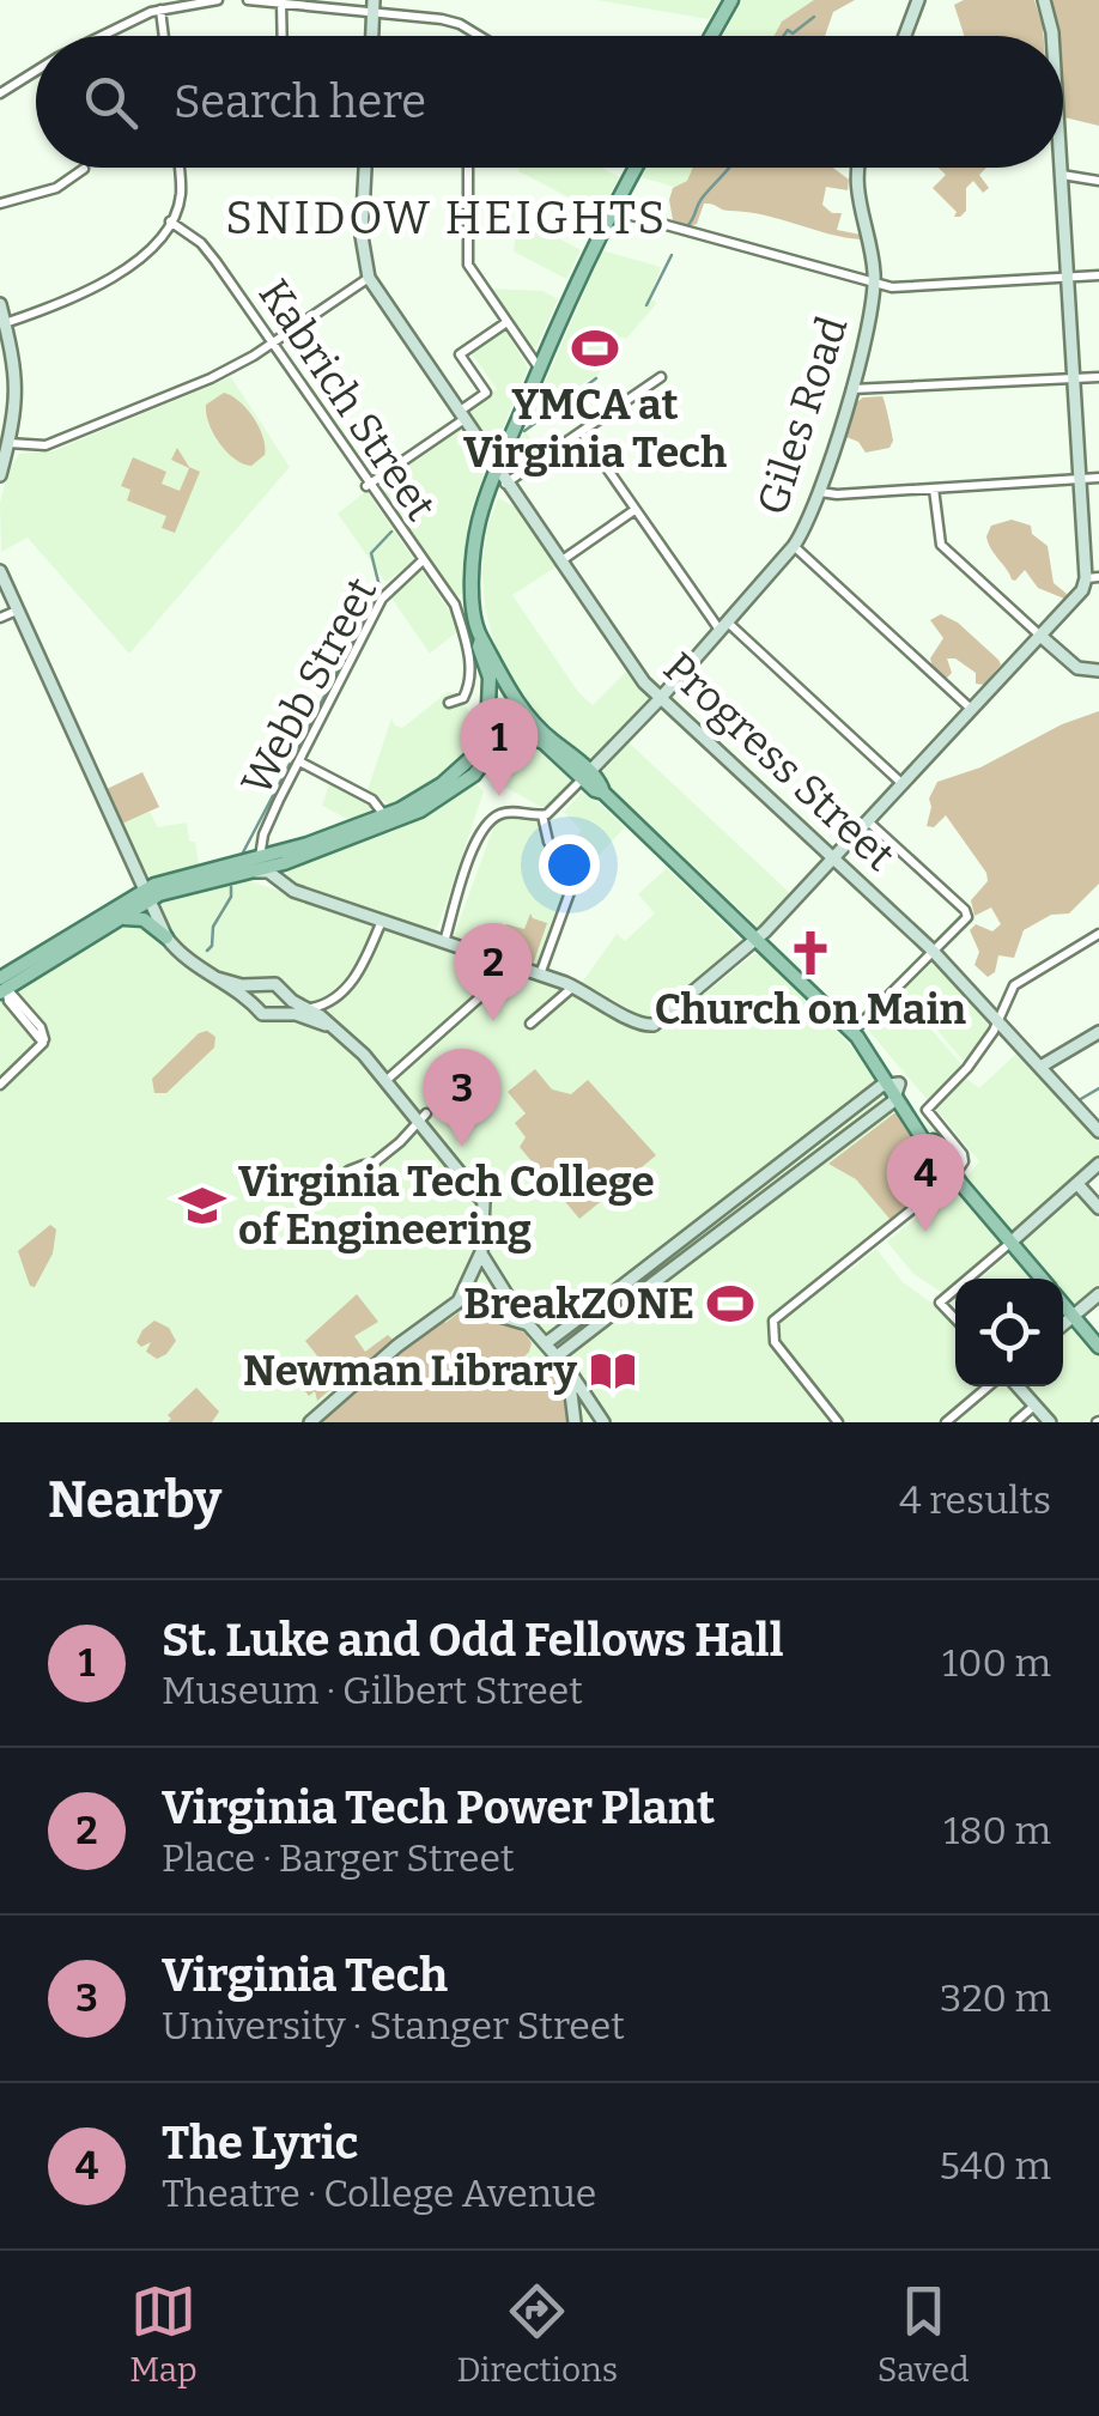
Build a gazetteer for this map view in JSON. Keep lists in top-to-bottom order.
{
  "streets": {
    "street": [
      "Kabrich Street",
      "Giles Road",
      "Webb Street",
      "Progress Street"
    ]
  },
  "crossings": [
    ["Kabrich Street", "Webb Street"],
    ["Giles Road", "Progress Street"]
  ],
  "districts": ["SNIDOW HEIGHTS"],
  "places": {
    "sports": ["YMCA at Virginia Tech", "BreakZONE"],
    "church": ["Church on Main"],
    "school or university": ["Virginia Tech College of Engineering"],
    "library": ["Newman Library"]
  },
  "page": {
    "search": "Search here",
    "pins": [
      "1",
      "2",
      "3",
      "4"
    ],
    "heading": ["Nearby", "4 results"],
    "list": [
      {
        "mark": "1",
        "name": "St. Luke and Odd Fellows Hall",
        "note": "Museum · Gilbert Street",
        "value": "100 m"
      },
      {
        "mark": "2",
        "name": "Virginia Tech Power Plant",
        "note": "Place · Barger Street",
        "value": "180 m"
      },
      {
        "mark": "3",
        "name": "Virginia Tech",
        "note": "University · Stanger Street",
        "value": "320 m"
      },
      {
        "mark": "4",
        "name": "The Lyric",
        "note": "Theatre · College Avenue",
        "value": "540 m"
      }
    ],
    "nav": ["Map", "Directions", "Saved"]
  }
}
